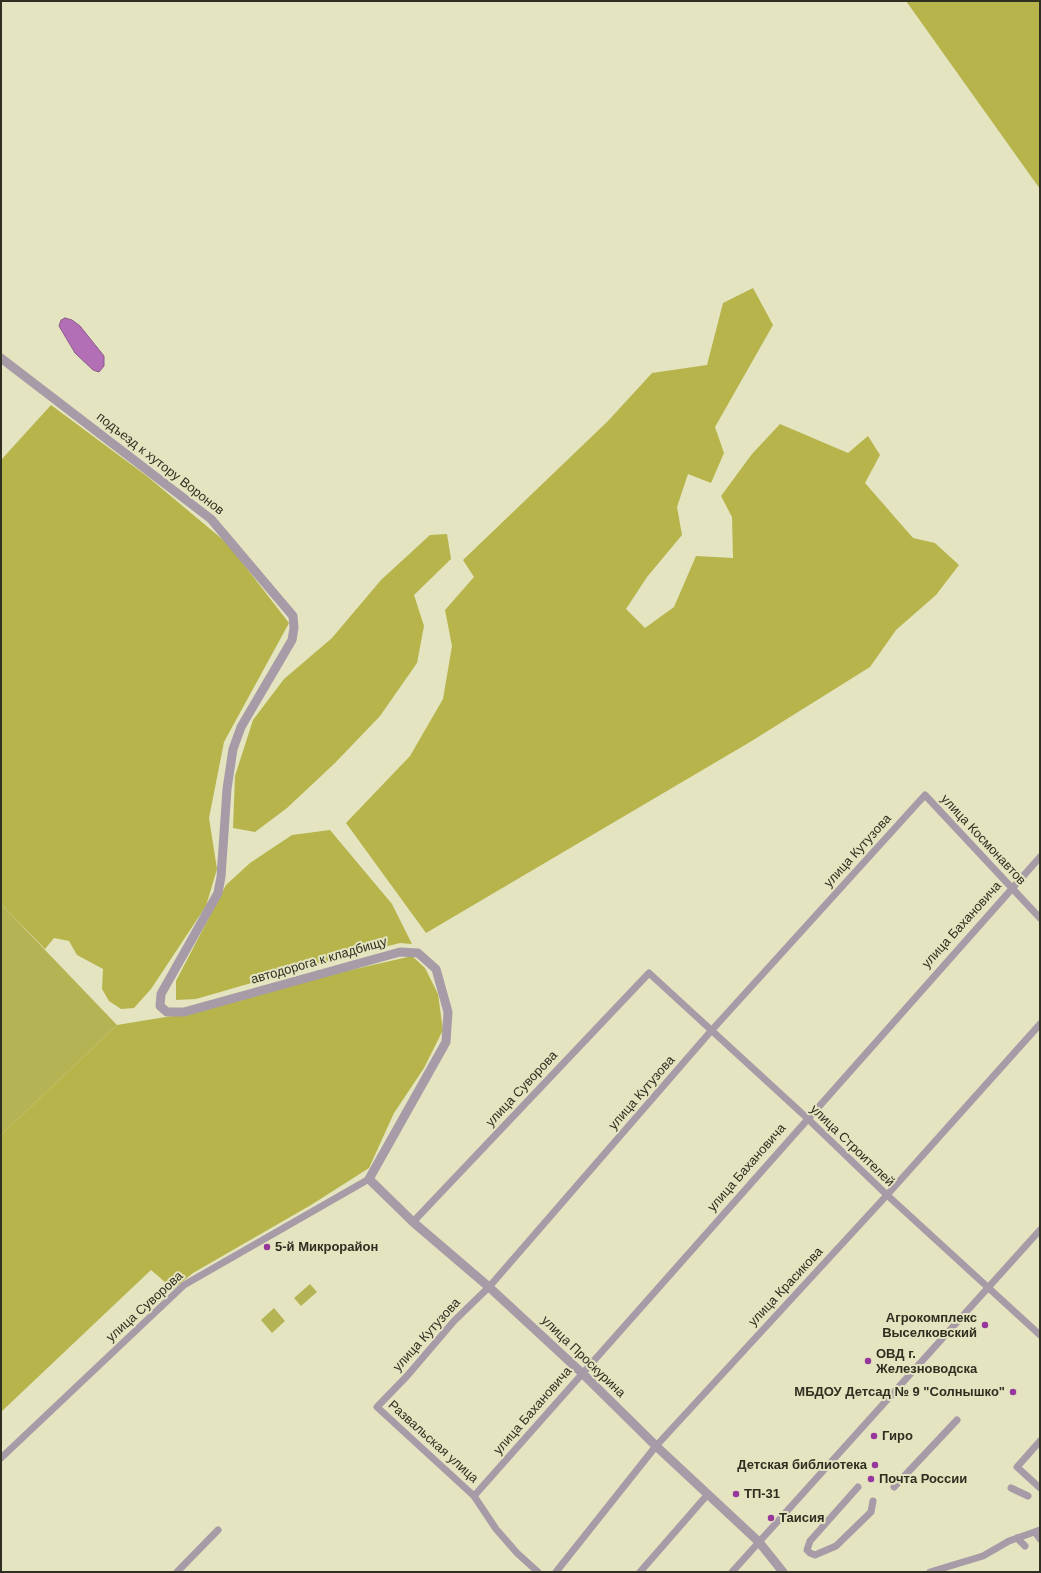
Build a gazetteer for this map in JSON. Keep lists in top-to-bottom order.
{
  "streets": {
    "street": [
      "подъезд к хутору Воронов",
      "улица Космонавтов",
      "улица Кутузова",
      "улица Бахановича",
      "автодорога к кладбищу",
      "улица Суворова",
      "улица Строителей",
      "улица Красикова",
      "улица Проскурина",
      "Развальская улица"
    ]
  },
  "crossings": [
    ["подъезд к хутору Воронов", "автодорога к кладбищу"],
    ["улица Космонавтов", "улица Кутузова"],
    ["улица Космонавтов", "улица Бахановича"],
    ["улица Кутузова", "улица Строителей"],
    ["улица Кутузова", "улица Проскурина"],
    ["улица Кутузова", "Развальская улица"],
    ["улица Бахановича", "улица Строителей"],
    ["улица Бахановича", "улица Проскурина"],
    ["улица Бахановича", "Развальская улица"],
    ["автодорога к кладбищу", "улица Суворова"],
    ["автодорога к кладбищу", "улица Проскурина"],
    ["улица Суворова", "улица Строителей"],
    ["улица Суворова", "улица Проскурина"],
    ["улица Строителей", "улица Красикова"],
    ["улица Красикова", "улица Проскурина"]
  ],
  "places": [
    "5-й Микрорайон",
    "Агрокомплекс Выселковский",
    "ОВД г. Железноводска",
    "МБДОУ Детсад № 9 \"Солнышко\"",
    "Гиро",
    "Детская библиотека",
    "Почта России",
    "ТП-31",
    "Таисия"
  ]
}
